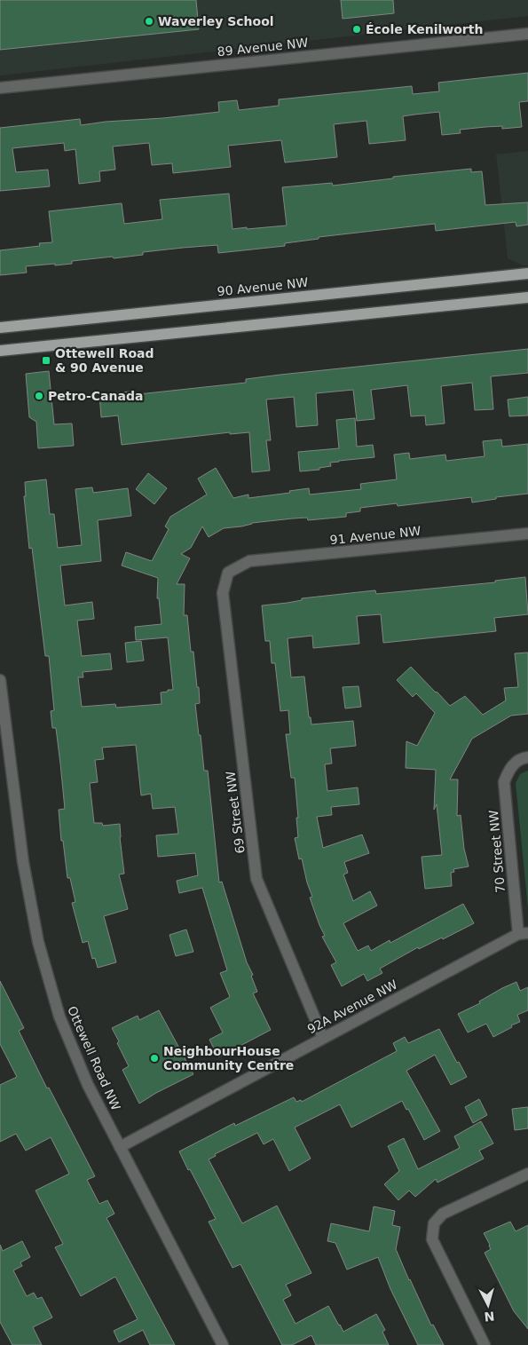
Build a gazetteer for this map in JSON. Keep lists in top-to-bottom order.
{
  "streets": {
    "main road": ["90 Avenue NW"],
    "street": [
      "89 Avenue NW",
      "91 Avenue NW",
      "69 Street NW",
      "70 Street NW",
      "92A Avenue NW",
      "Ottewell Road NW"
    ]
  },
  "crossings": [
    ["91 Avenue NW", "69 Street NW"],
    ["69 Street NW", "92A Avenue NW"],
    ["70 Street NW", "92A Avenue NW"],
    ["92A Avenue NW", "Ottewell Road NW"]
  ],
  "places": {
    "other": [
      "Waverley School",
      "École Kenilworth",
      "Petro-Canada",
      "NeighbourHouse Community Centre"
    ],
    "transit": ["Ottewell Road & 90 Avenue"]
  },
  "north": "bottom"
}
